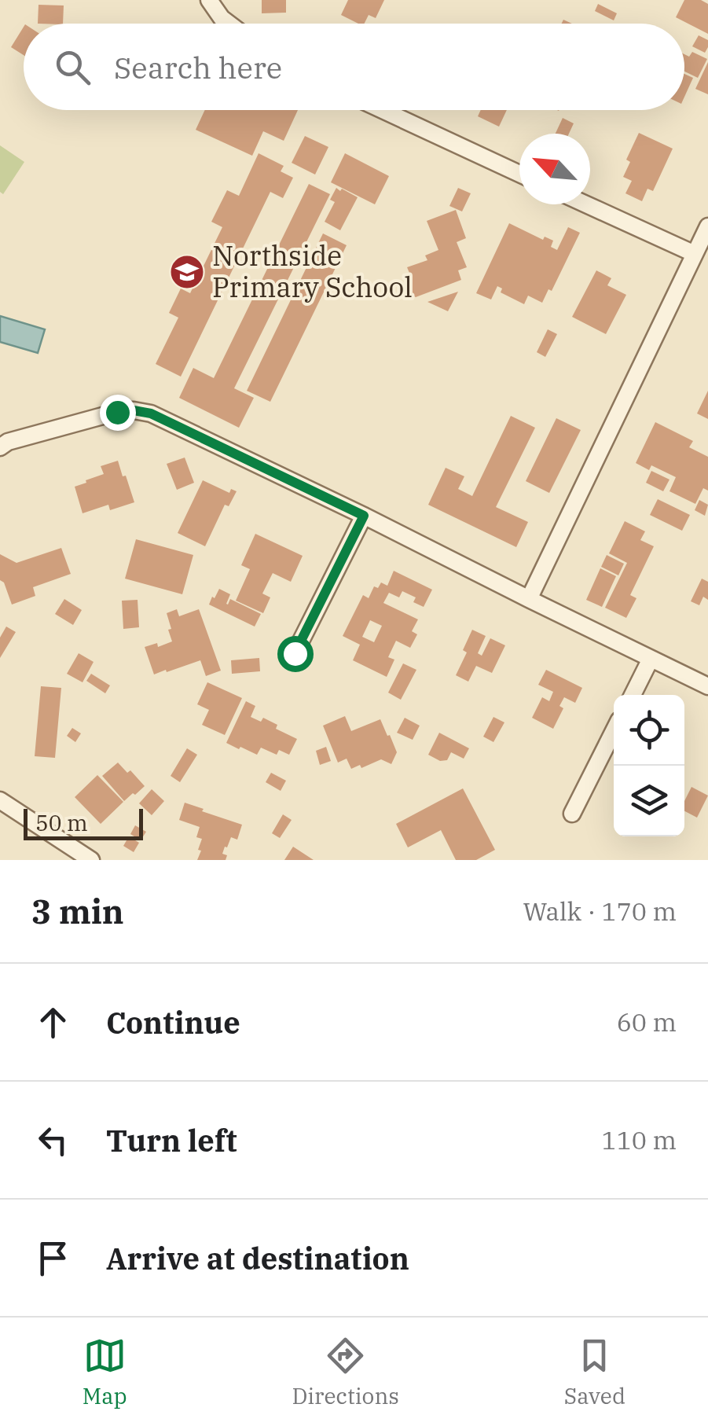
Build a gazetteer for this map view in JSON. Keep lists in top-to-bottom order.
{
  "places": {
    "school or university": ["Northside Primary School"]
  },
  "scale_bar": "50 m",
  "north": "top left",
  "page": {
    "search": "Search here",
    "scale": "50 m",
    "heading": ["3 min", "Walk · 170 m"],
    "list": [
      ["Continue", "60 m"],
      ["Turn left", "110 m"],
      "Arrive at destination"
    ],
    "nav": ["Map", "Directions", "Saved"]
  }
}
